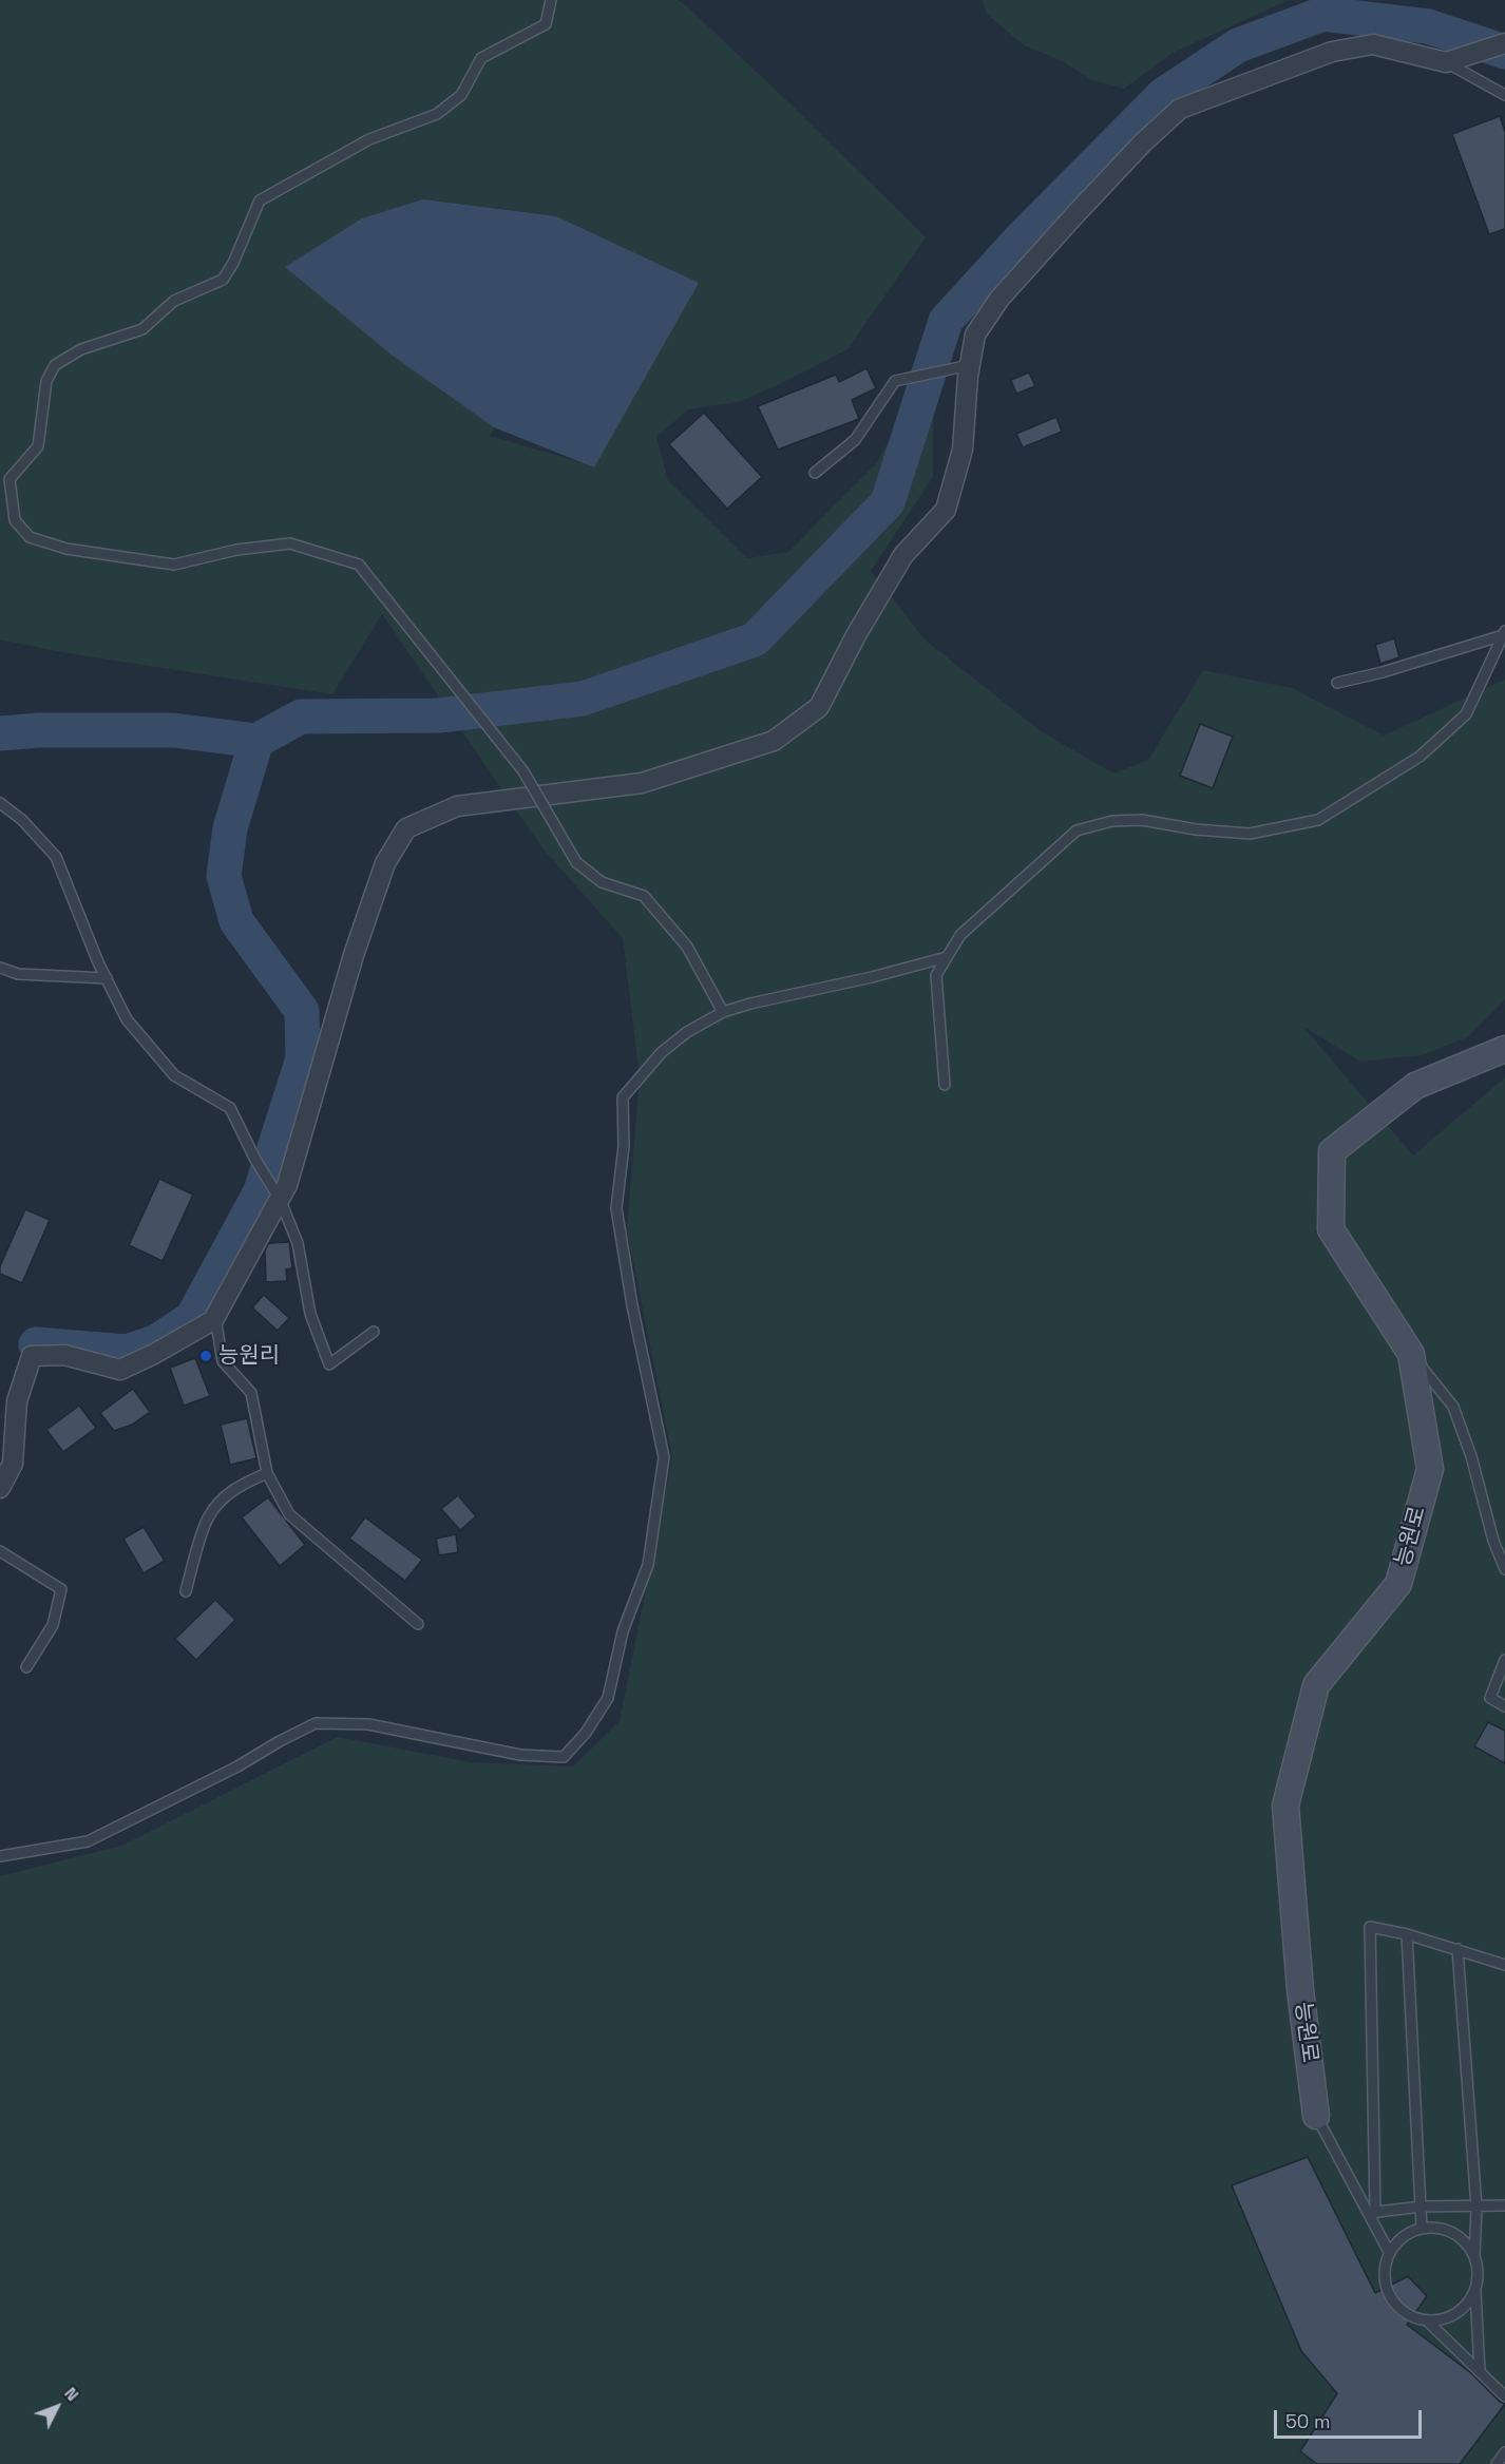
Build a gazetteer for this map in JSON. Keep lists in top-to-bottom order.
{
  "streets": {
    "street": ["능원로"]
  },
  "places": ["능원리"],
  "scale_bar": "50 m",
  "north": "top right"
}
